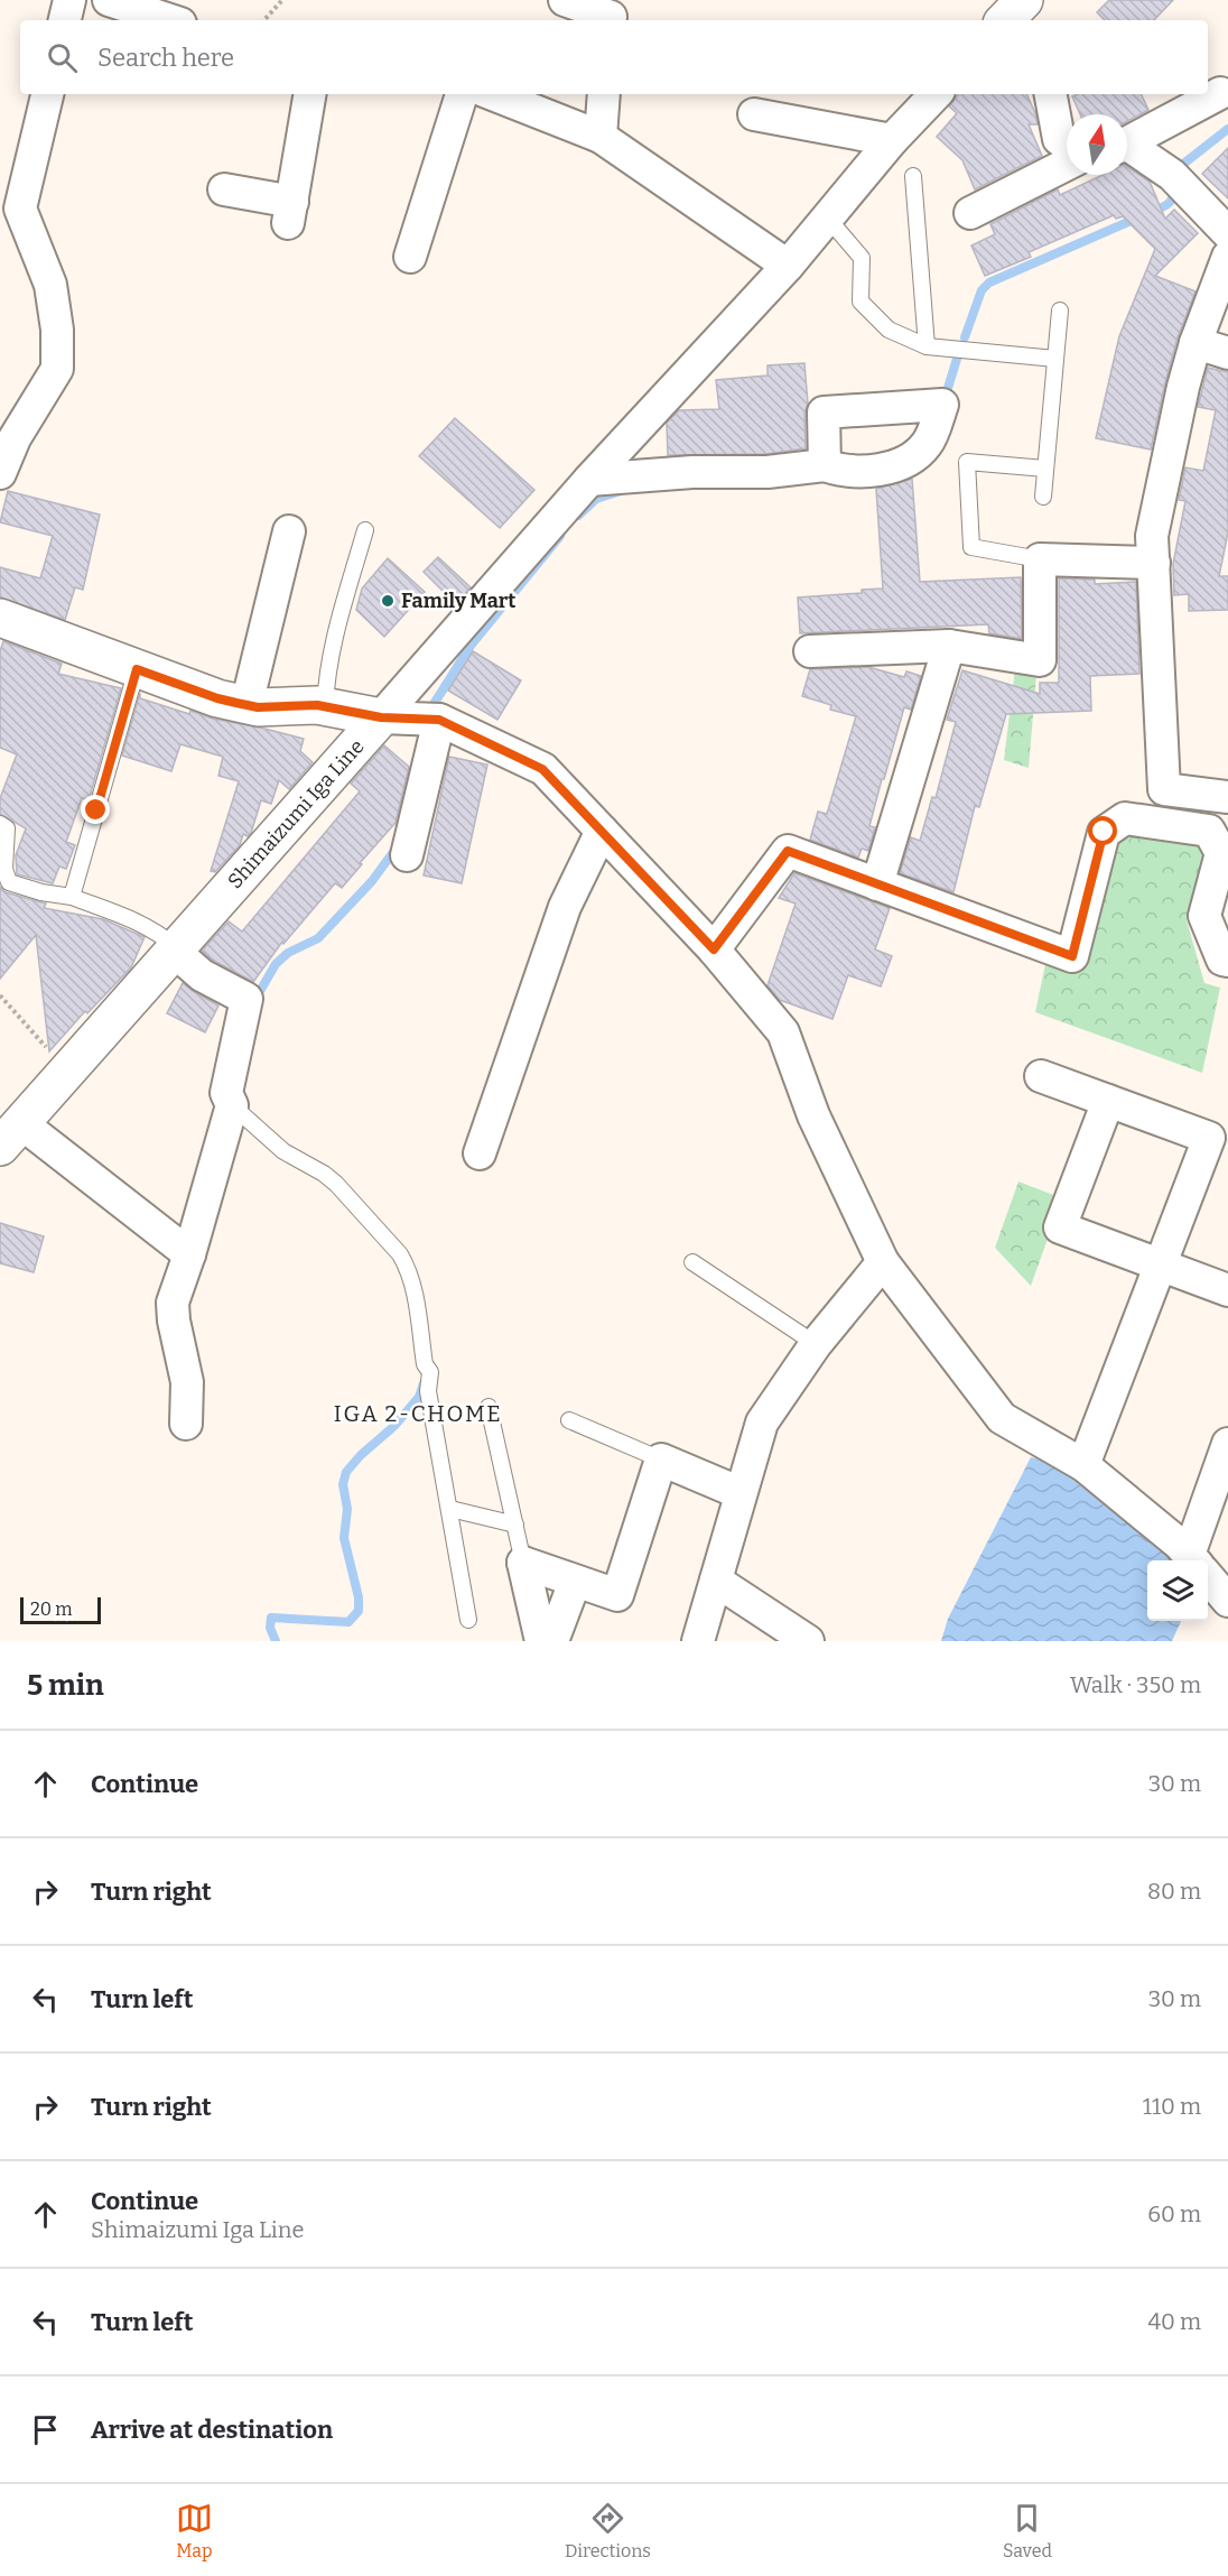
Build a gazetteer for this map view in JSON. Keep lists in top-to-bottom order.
{
  "streets": {
    "main road": ["Shimaizumi Iga Line"]
  },
  "districts": ["IGA 2-CHOME"],
  "places": ["Family Mart"],
  "scale_bar": "20 m",
  "north": "top",
  "page": {
    "search": "Search here",
    "scale": "20 m",
    "heading": ["5 min", "Walk · 350 m"],
    "list": [
      ["Continue", "30 m"],
      ["Turn right", "80 m"],
      ["Turn left", "30 m"],
      ["Turn right", "110 m"],
      ["Continue", "Shimaizumi Iga Line", "60 m"],
      ["Turn left", "40 m"],
      "Arrive at destination"
    ],
    "nav": ["Map", "Directions", "Saved"]
  }
}
